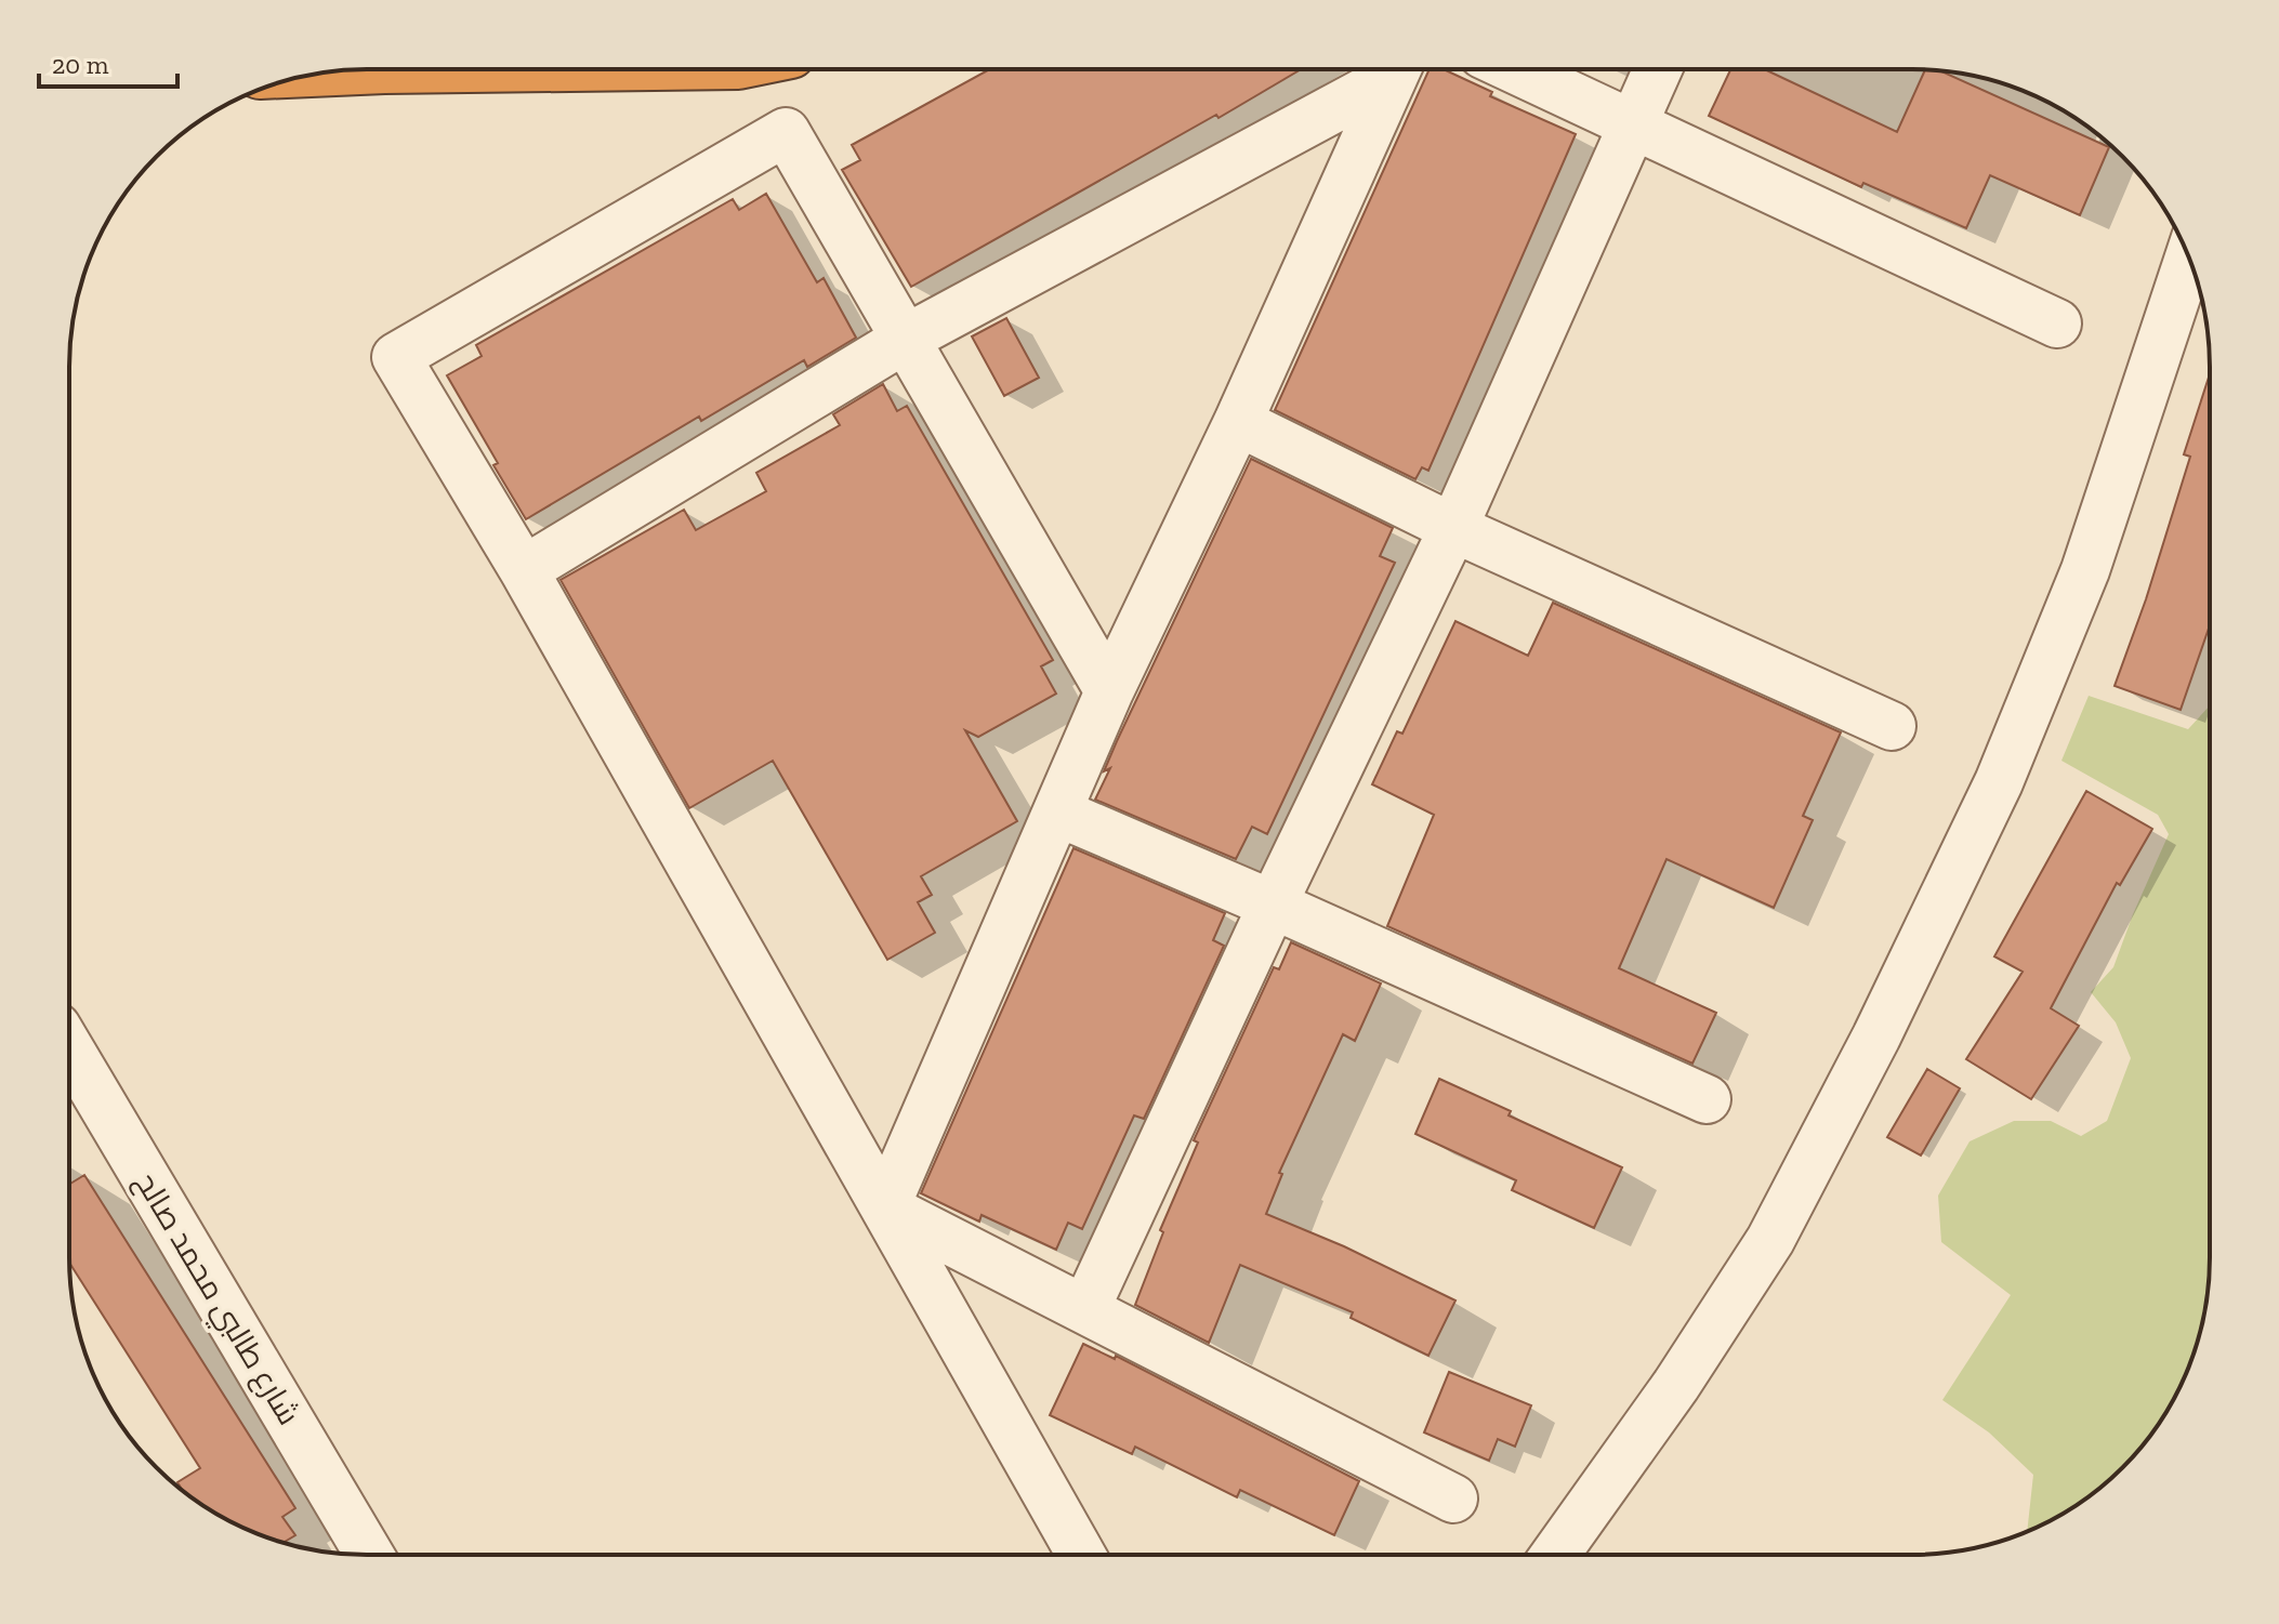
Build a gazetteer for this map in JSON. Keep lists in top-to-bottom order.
{
  "streets": {
    "street": ["شارع طالبي محمد صالح"]
  },
  "scale_bar": "20 m"
}
